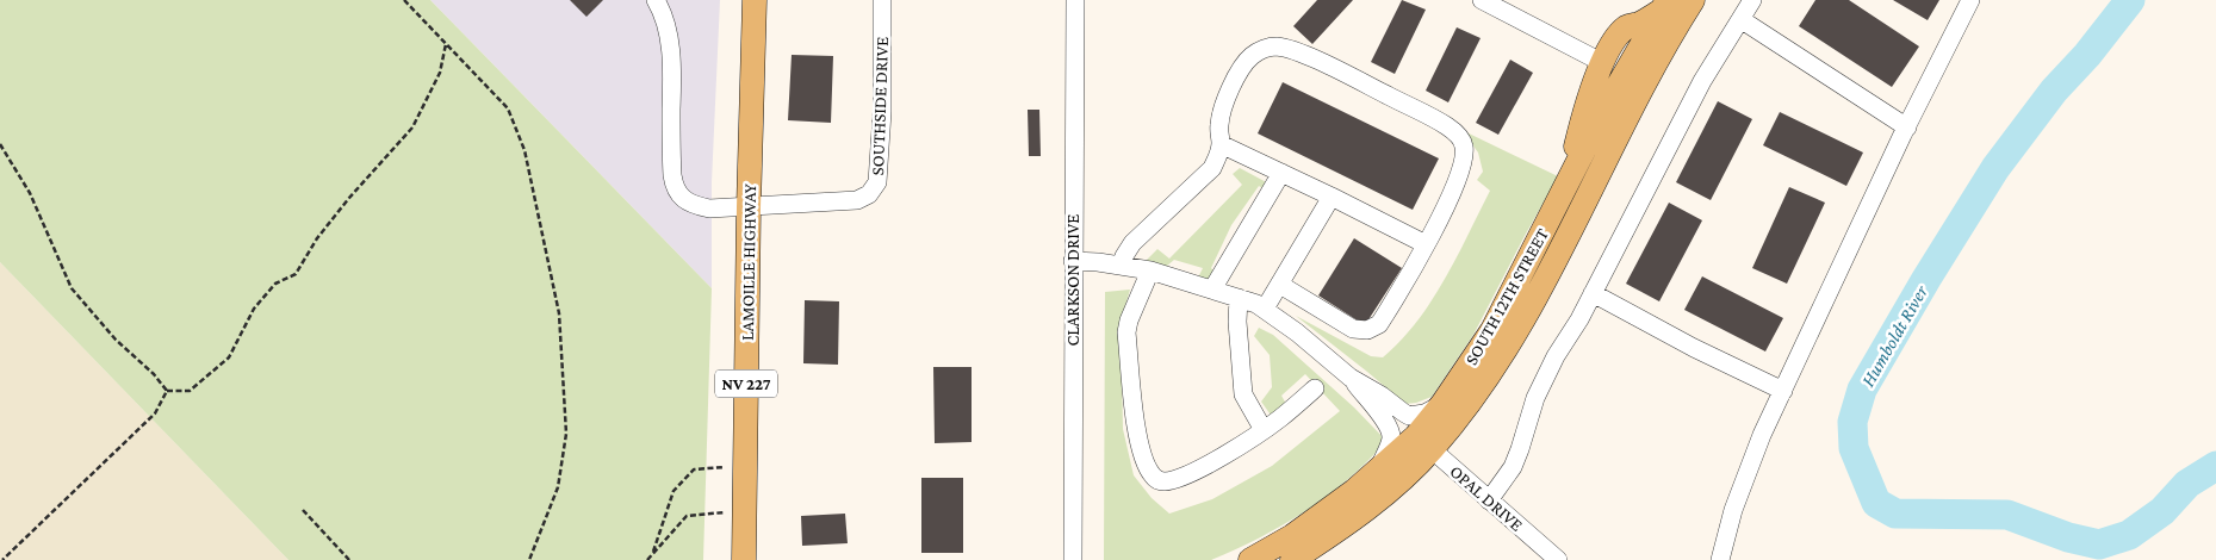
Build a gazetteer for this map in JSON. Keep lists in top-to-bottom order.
{
  "streets": {
    "main road": ["LAMOILLE HIGHWAY", "SOUTH 12TH STREET", "NV 227"],
    "street": ["SOUTHSIDE DRIVE", "CLARKSON DRIVE", "OPAL DRIVE"]
  },
  "crossings": [
    ["SOUTHSIDE DRIVE", "LAMOILLE HIGHWAY"],
    ["SOUTH 12TH STREET", "OPAL DRIVE"]
  ],
  "water": ["Humboldt River"]
}
